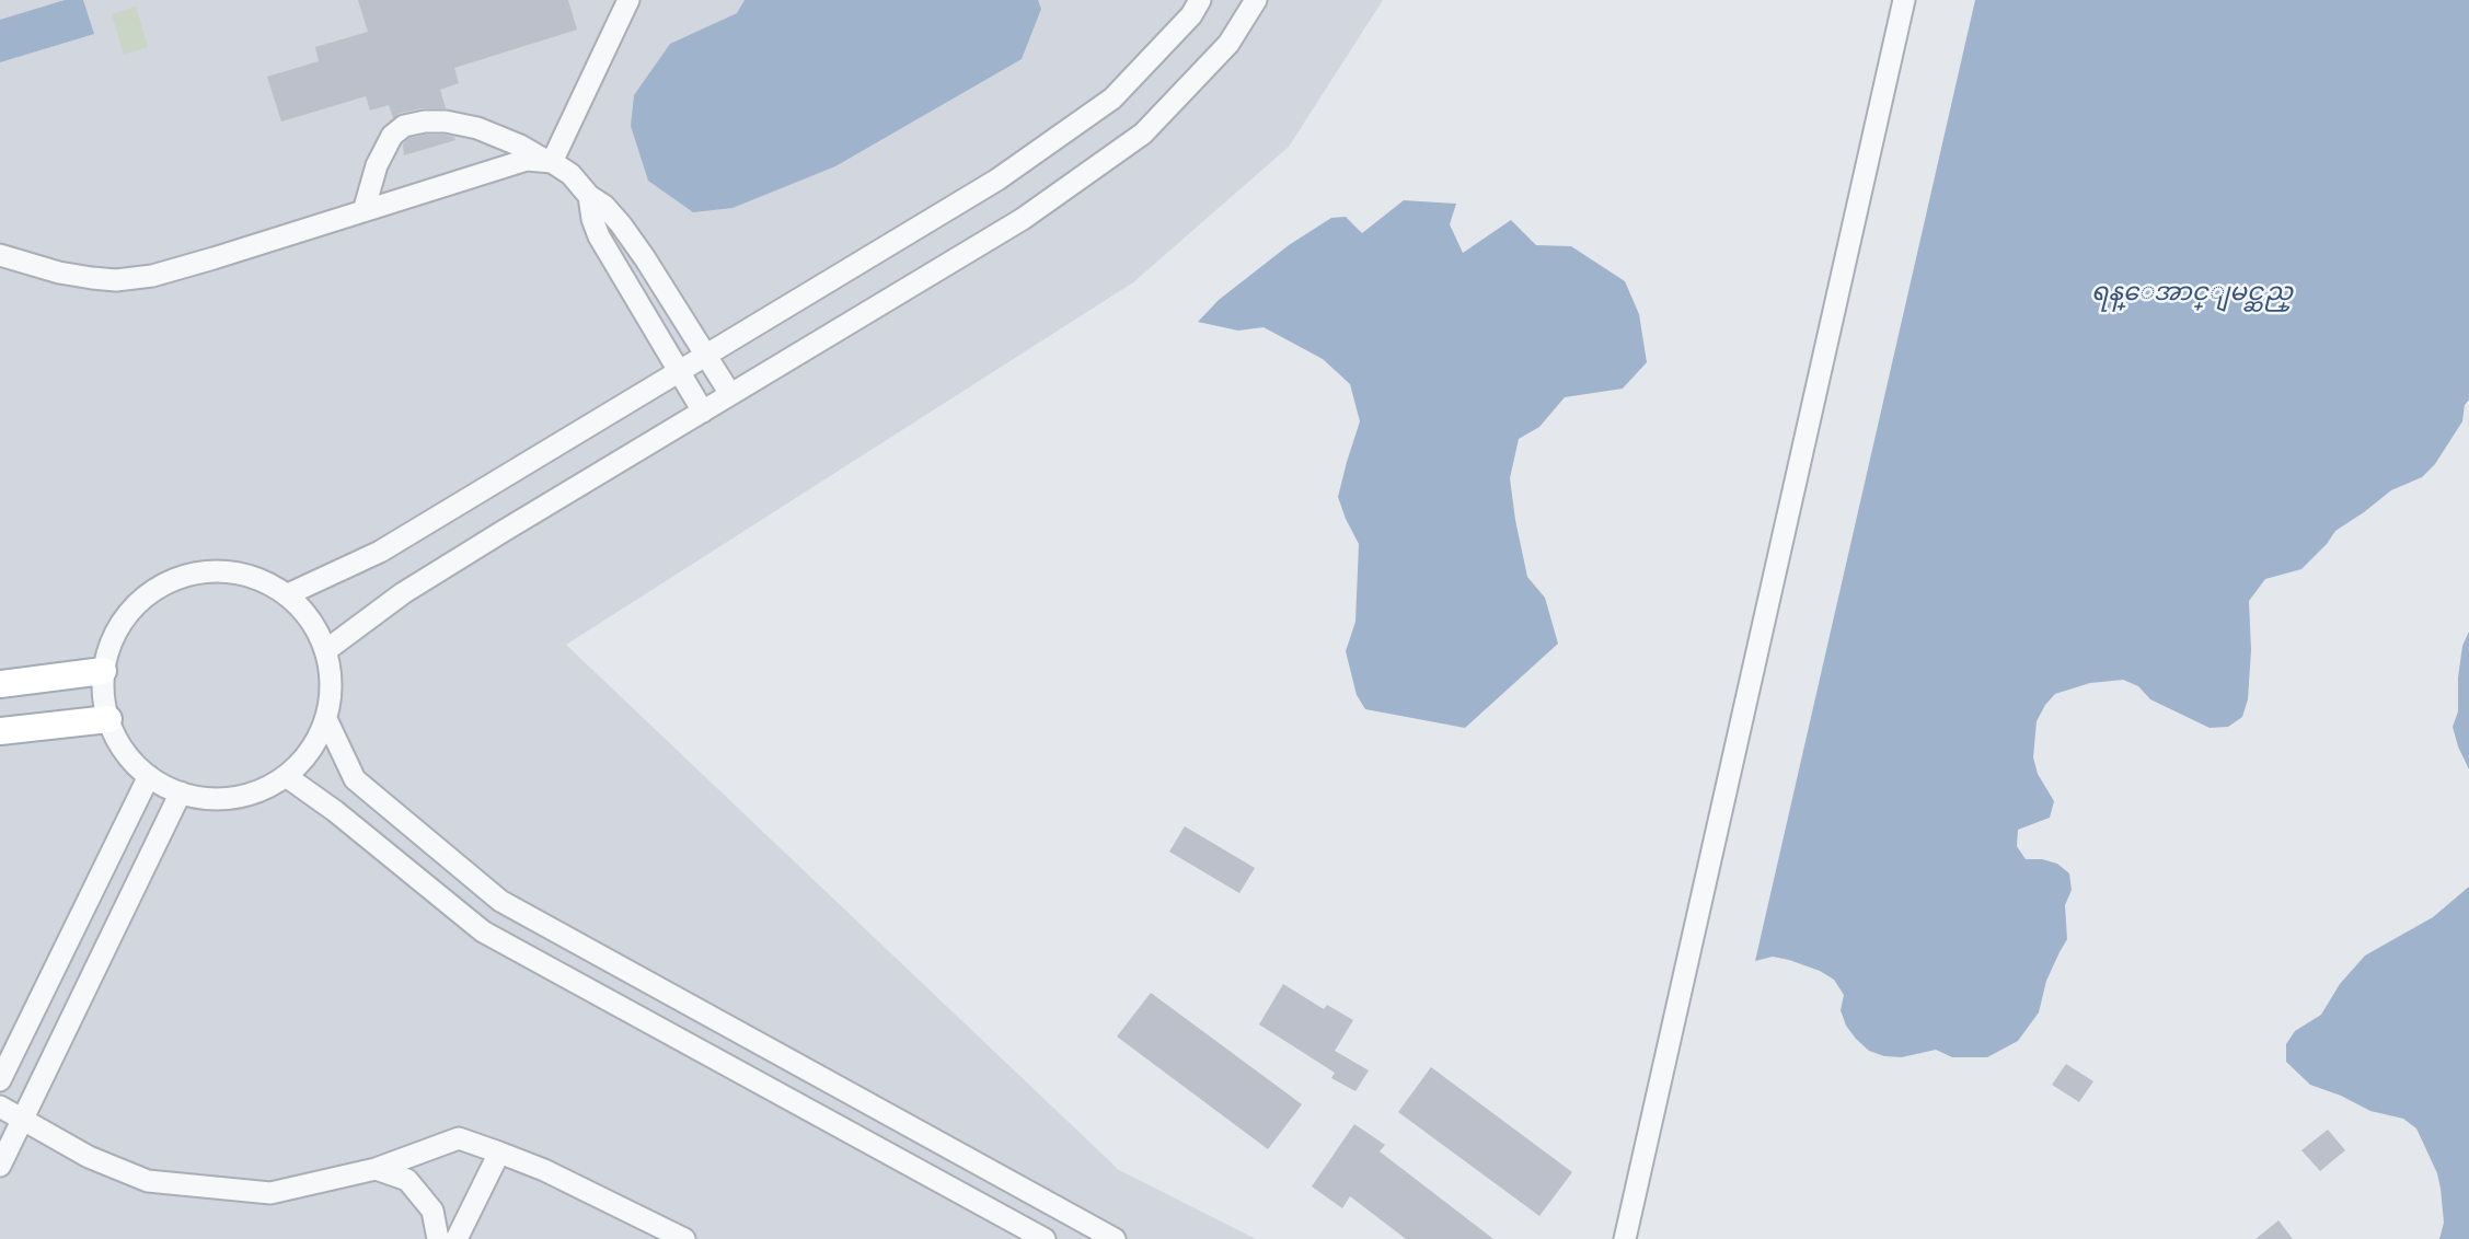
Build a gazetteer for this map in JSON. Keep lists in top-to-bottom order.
{
  "water": ["ရန္ေအာင္ျမင္ဆည္"]
}
